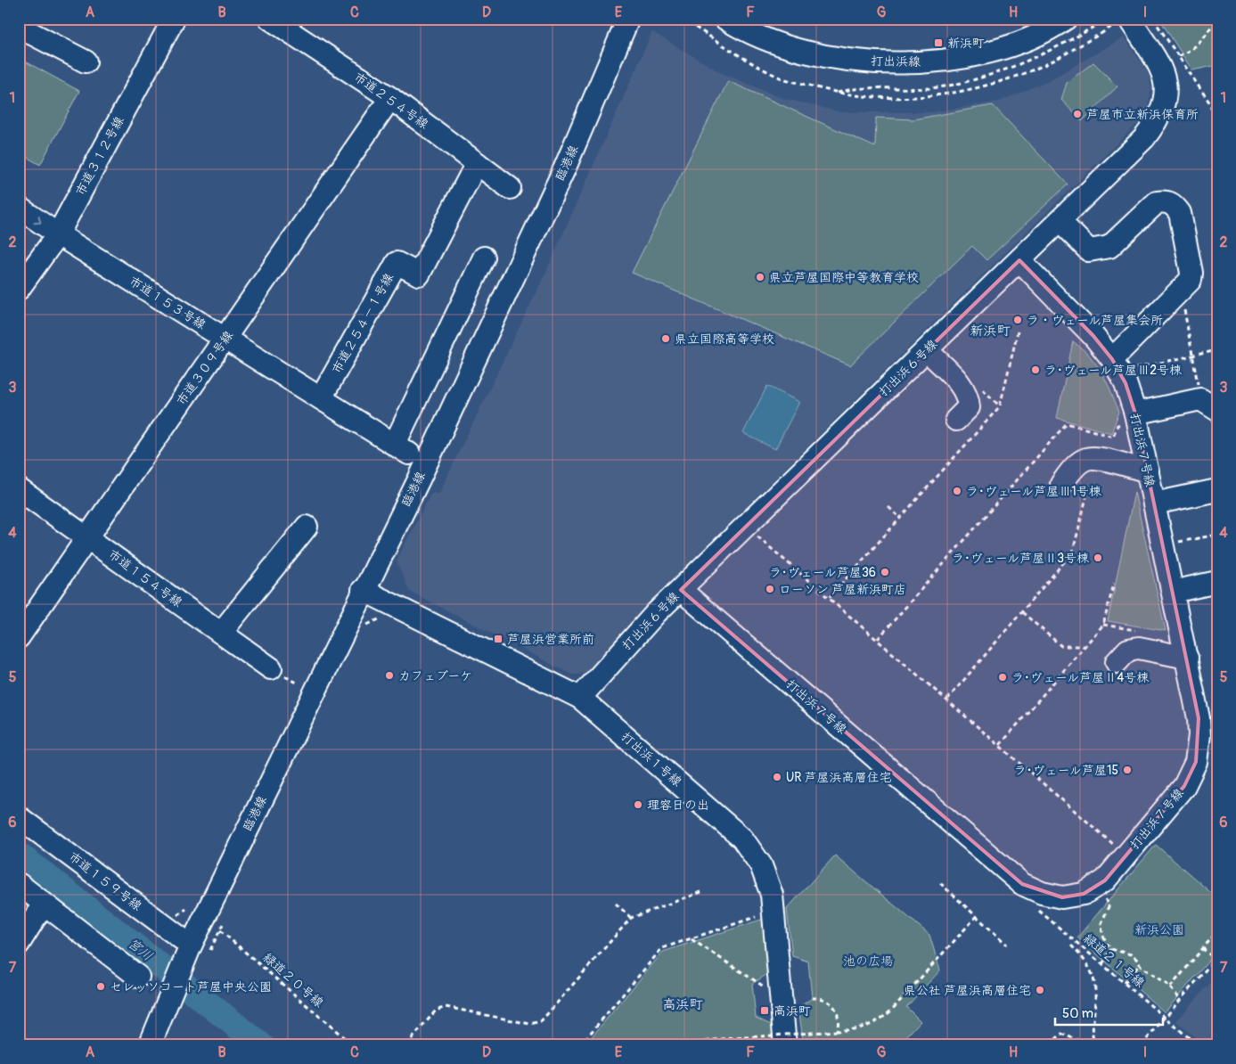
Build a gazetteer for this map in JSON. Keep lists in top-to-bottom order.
{
  "streets": {
    "street": [
      "打出浜線",
      "市道２５４号線",
      "市道３１２号線",
      "臨港線",
      "市道１５３号線",
      "市道２５４－１号線",
      "市道３０９号線",
      "打出浜６号線",
      "打出浜７号線",
      "市道１５４号線",
      "打出浜１号線",
      "市道１５９号線"
    ],
    "path": ["緑道２１号線", "緑道２０号線"]
  },
  "crossings": [
    ["市道２５４号線", "市道２５４－１号線"],
    ["市道２５４号線", "市道３０９号線"],
    ["市道３１２号線", "市道１５３号線"],
    ["臨港線", "打出浜１号線"],
    ["臨港線", "市道１５９号線"],
    ["市道１５３号線", "市道２５４－１号線"],
    ["市道１５３号線", "市道３０９号線"],
    ["市道３０９号線", "市道１５４号線"],
    ["打出浜６号線", "打出浜７号線"],
    ["打出浜６号線", "打出浜１号線"]
  ],
  "districts": ["新浜町", "高浜町"],
  "water": ["宮川"],
  "parks": ["新浜公園", "池の広場"],
  "places": {
    "transit": ["新浜町", "芦屋浜営業所前", "高浜町"],
    "other": [
      "芦屋市立新浜保育所",
      "県立芦屋国際中等教育学校",
      "ラ・ヴェール芦屋集会所",
      "県立国際高等学校",
      "ラ･ヴェール芦屋Ⅲ2号棟",
      "ラ･ヴェール芦屋Ⅲ1号棟",
      "ラ･ヴェール芦屋Ⅱ3号棟",
      "ラ･ヴェール芦屋36",
      "ローソン 芦屋新浜町店",
      "カフェブーケ",
      "ラ･ヴェール芦屋Ⅱ4号棟",
      "ラ･ヴェール芦屋15",
      "UR 芦屋浜高層住宅",
      "理容日の出",
      "セレッソコート芦屋中央公園",
      "県公社 芦屋浜高層住宅"
    ]
  },
  "scale_bar": "50 m",
  "grid": {
    "columns": [
      "A",
      "B",
      "C",
      "D",
      "E",
      "F",
      "G",
      "H",
      "I"
    ],
    "rows": [
      "1",
      "2",
      "3",
      "4",
      "5",
      "6",
      "7"
    ]
  }
}
